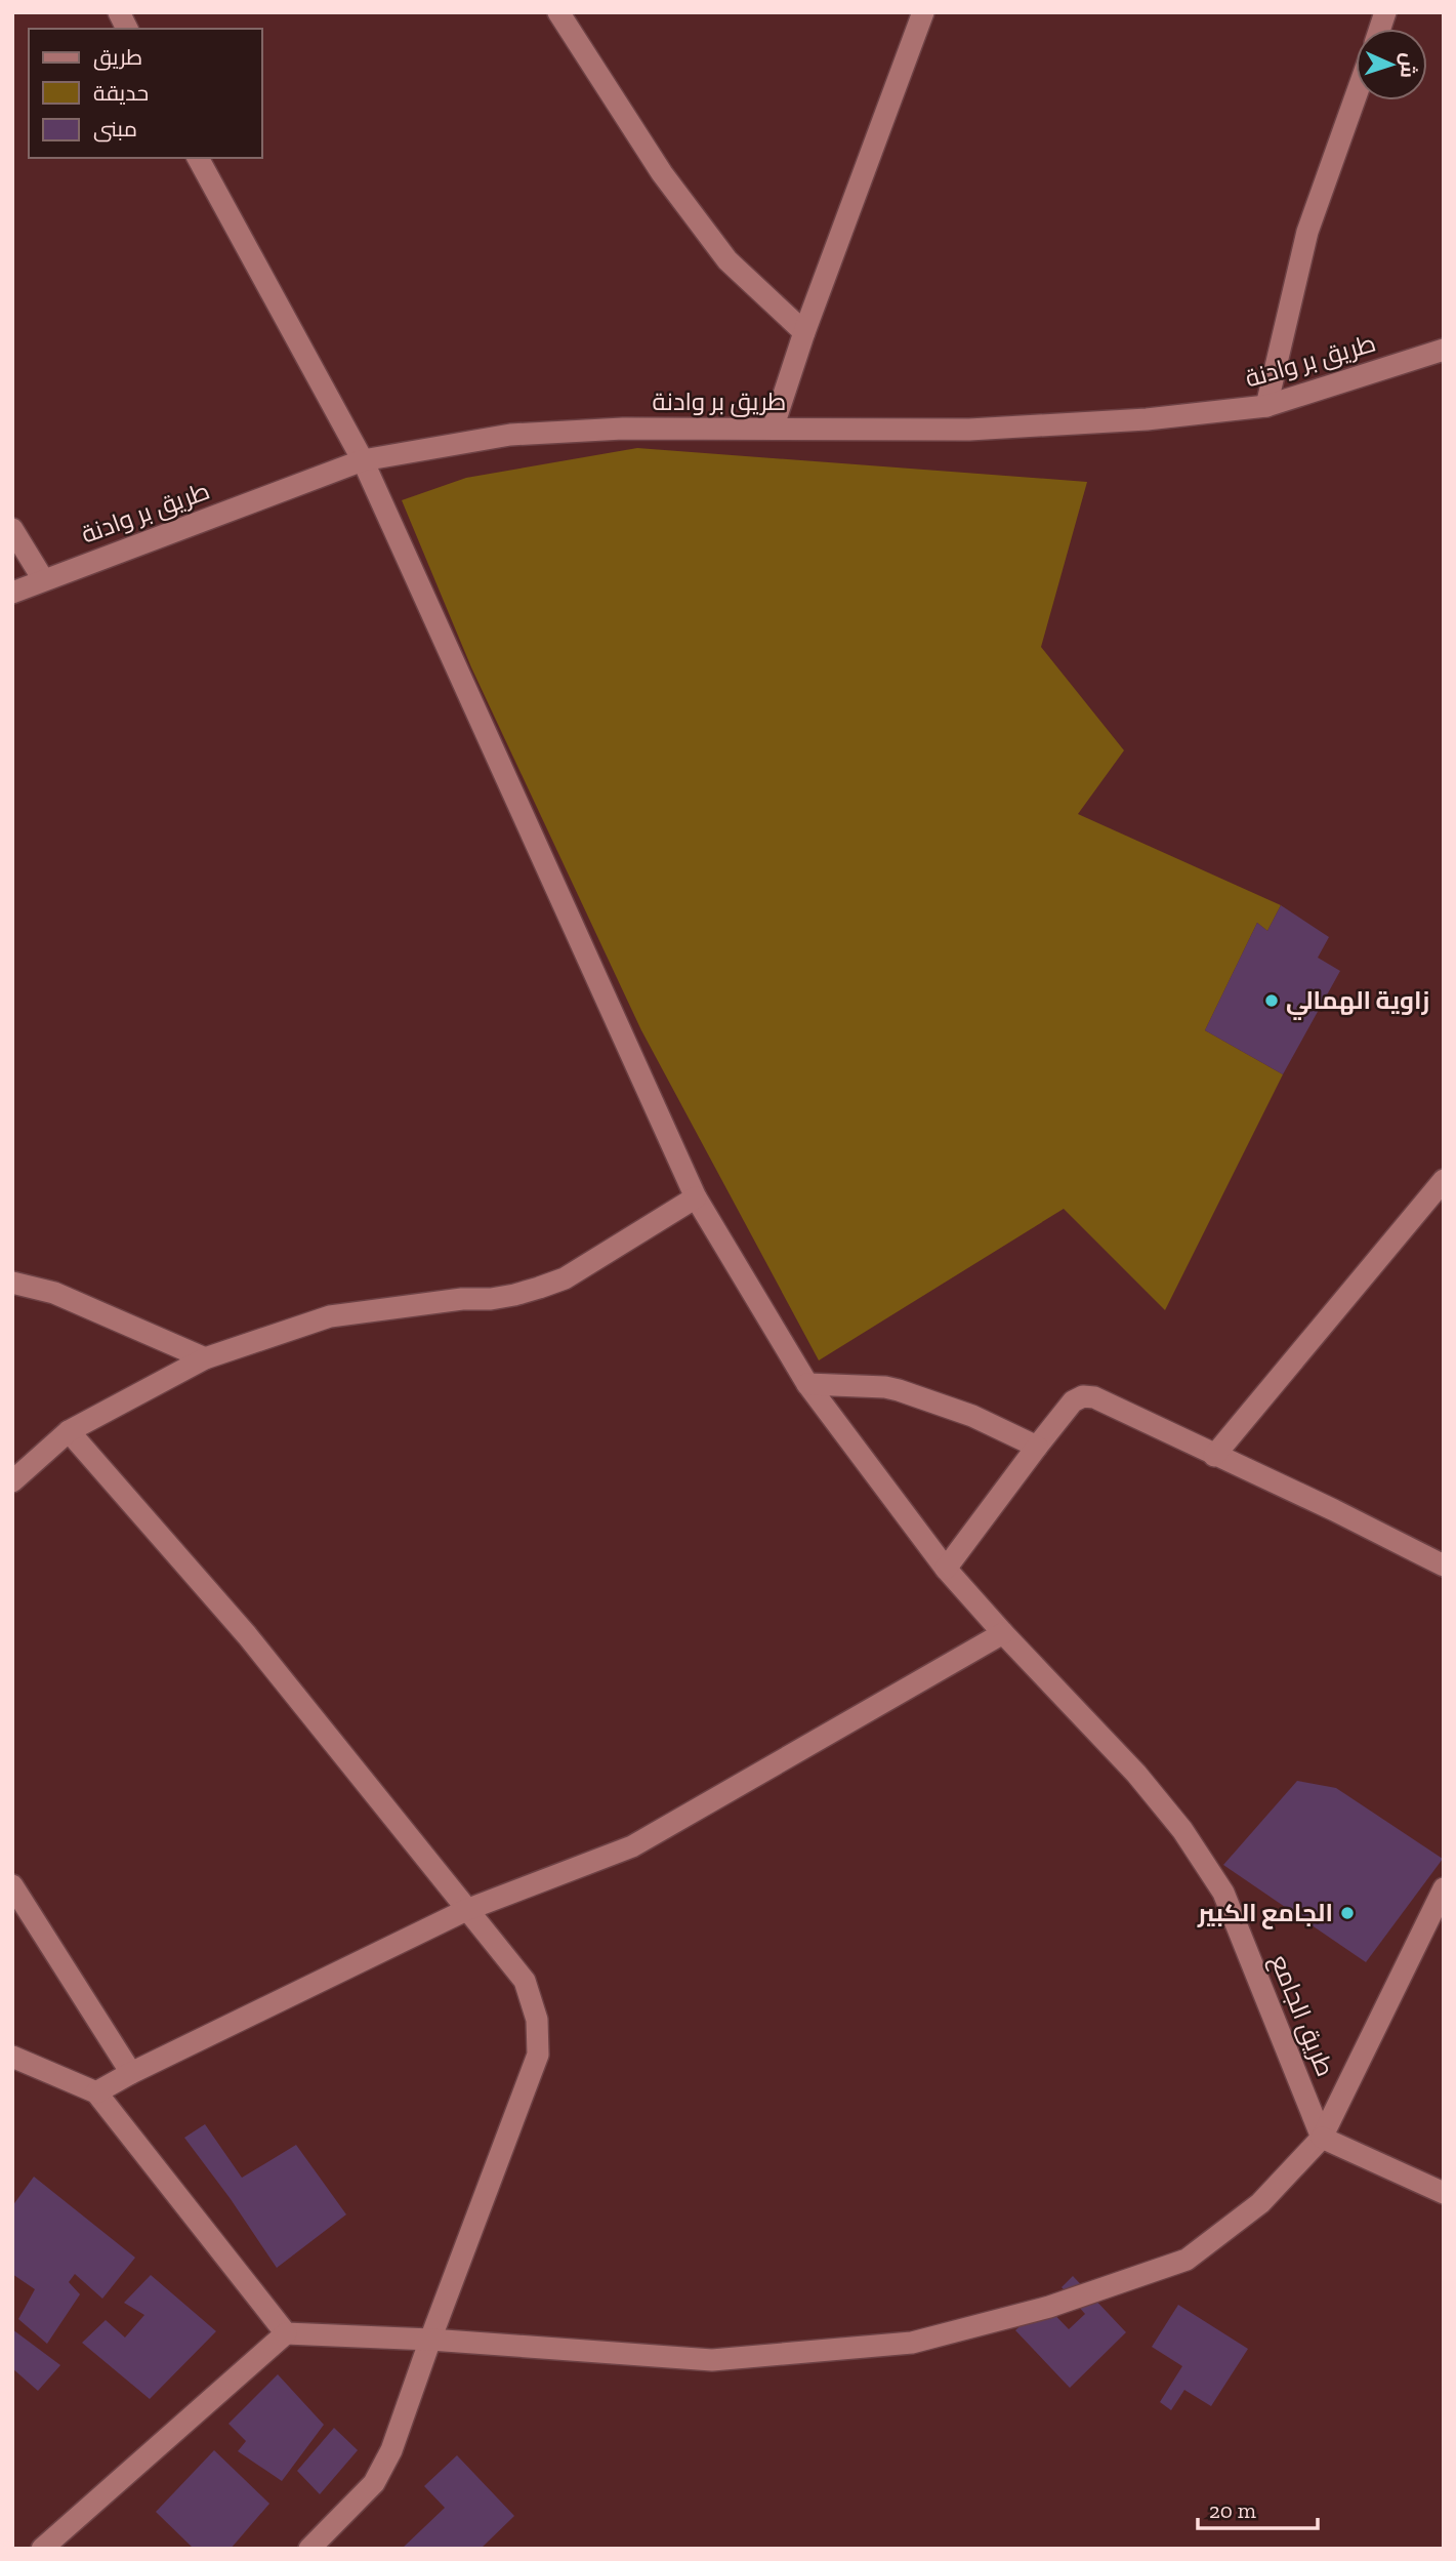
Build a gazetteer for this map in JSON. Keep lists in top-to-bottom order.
{
  "streets": {
    "street": ["طريق بر وادنة", "طريق الجامع"]
  },
  "crossings": [
    ["طريق بر وادنة", "طريق الجامع"]
  ],
  "places": ["زاوية الهمالي", "الجامع الكبير"],
  "legend": ["طريق", "حديقة", "مبنى"],
  "scale_bar": "20 m",
  "north": "right"
}
